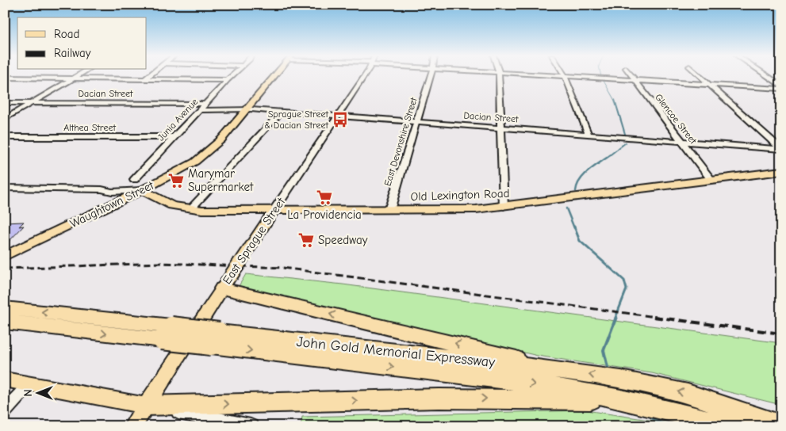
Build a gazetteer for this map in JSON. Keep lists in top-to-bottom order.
{
  "streets": {
    "highway": ["John Gold Memorial Expressway"],
    "main road": ["Old Lexington Road", "Waughtown Street", "East Sprague Street"],
    "street": [
      "Dacian Street",
      "Glencoe Street",
      "Junia Avenue",
      "Althea Street",
      "East Devonshire Street"
    ]
  },
  "crossings": [
    ["Dacian Street", "Glencoe Street"],
    ["Dacian Street", "Junia Avenue"],
    ["Dacian Street", "East Devonshire Street"],
    ["Dacian Street", "Waughtown Street"],
    ["Dacian Street", "East Sprague Street"],
    ["Glencoe Street", "Old Lexington Road"],
    ["Junia Avenue", "Althea Street"],
    ["East Devonshire Street", "Old Lexington Road"],
    ["Old Lexington Road", "Waughtown Street"],
    ["Old Lexington Road", "East Sprague Street"]
  ],
  "places": {
    "bus stop": ["Sprague Street & Dacian Street"],
    "supermarket": ["Marymar Supermarket", "La Providencia", "Speedway"]
  },
  "legend": ["Road", "Railway"],
  "north": "left"
}
